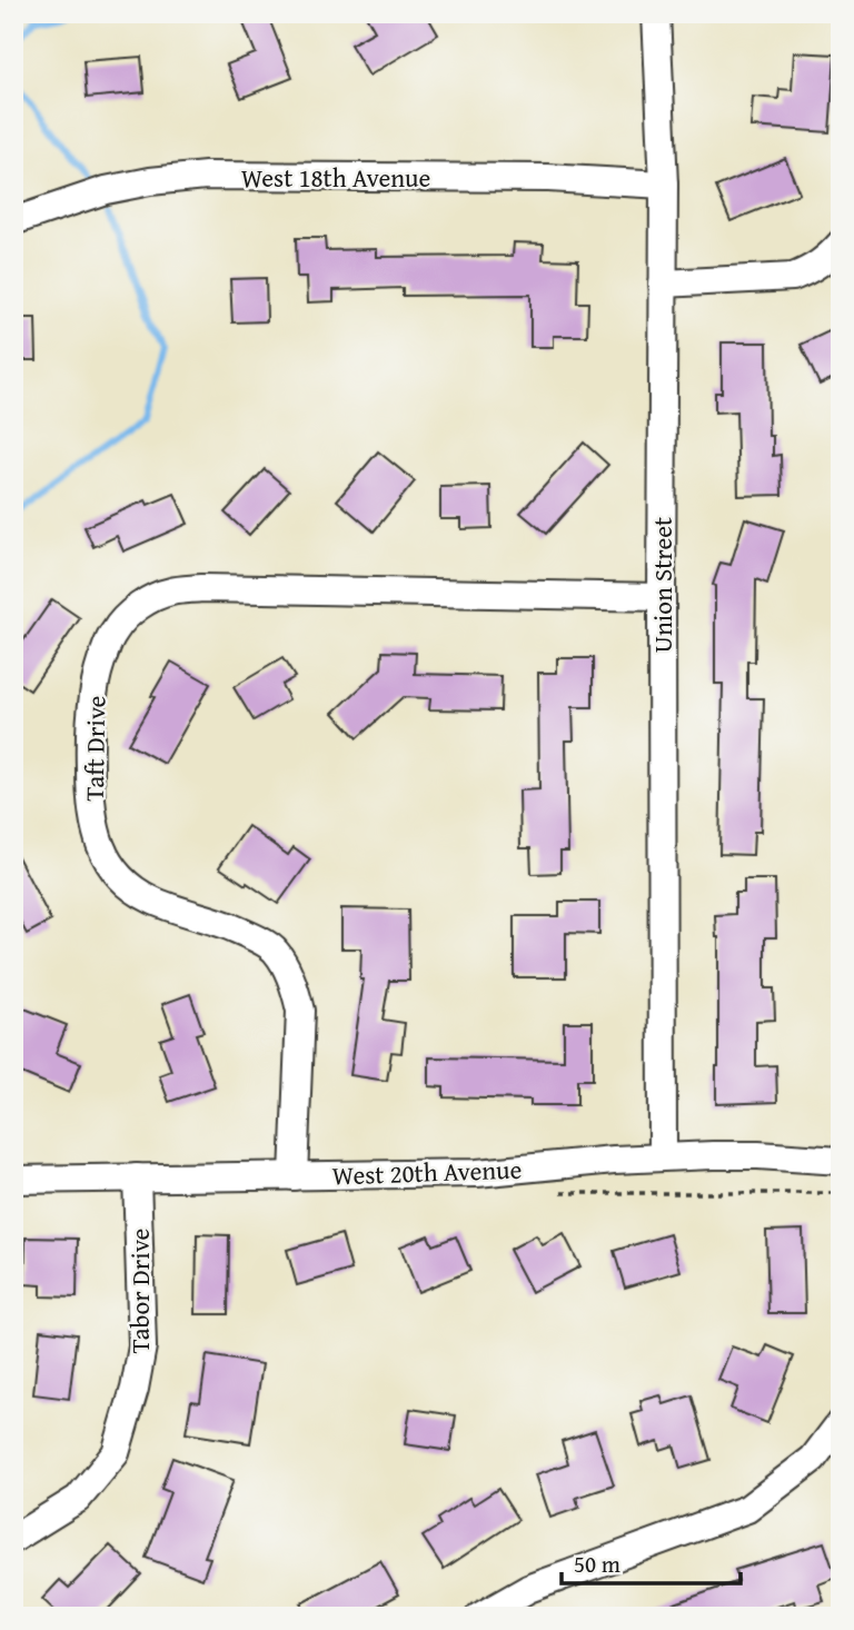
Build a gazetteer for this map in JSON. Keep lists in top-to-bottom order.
{
  "streets": {
    "street": [
      "West 18th Avenue",
      "Union Street",
      "Taft Drive",
      "West 20th Avenue",
      "Tabor Drive"
    ]
  },
  "crossings": [
    ["West 18th Avenue", "Union Street"],
    ["Union Street", "Taft Drive"],
    ["Union Street", "West 20th Avenue"],
    ["Taft Drive", "West 20th Avenue"],
    ["West 20th Avenue", "Tabor Drive"]
  ],
  "scale_bar": "50 m"
}
